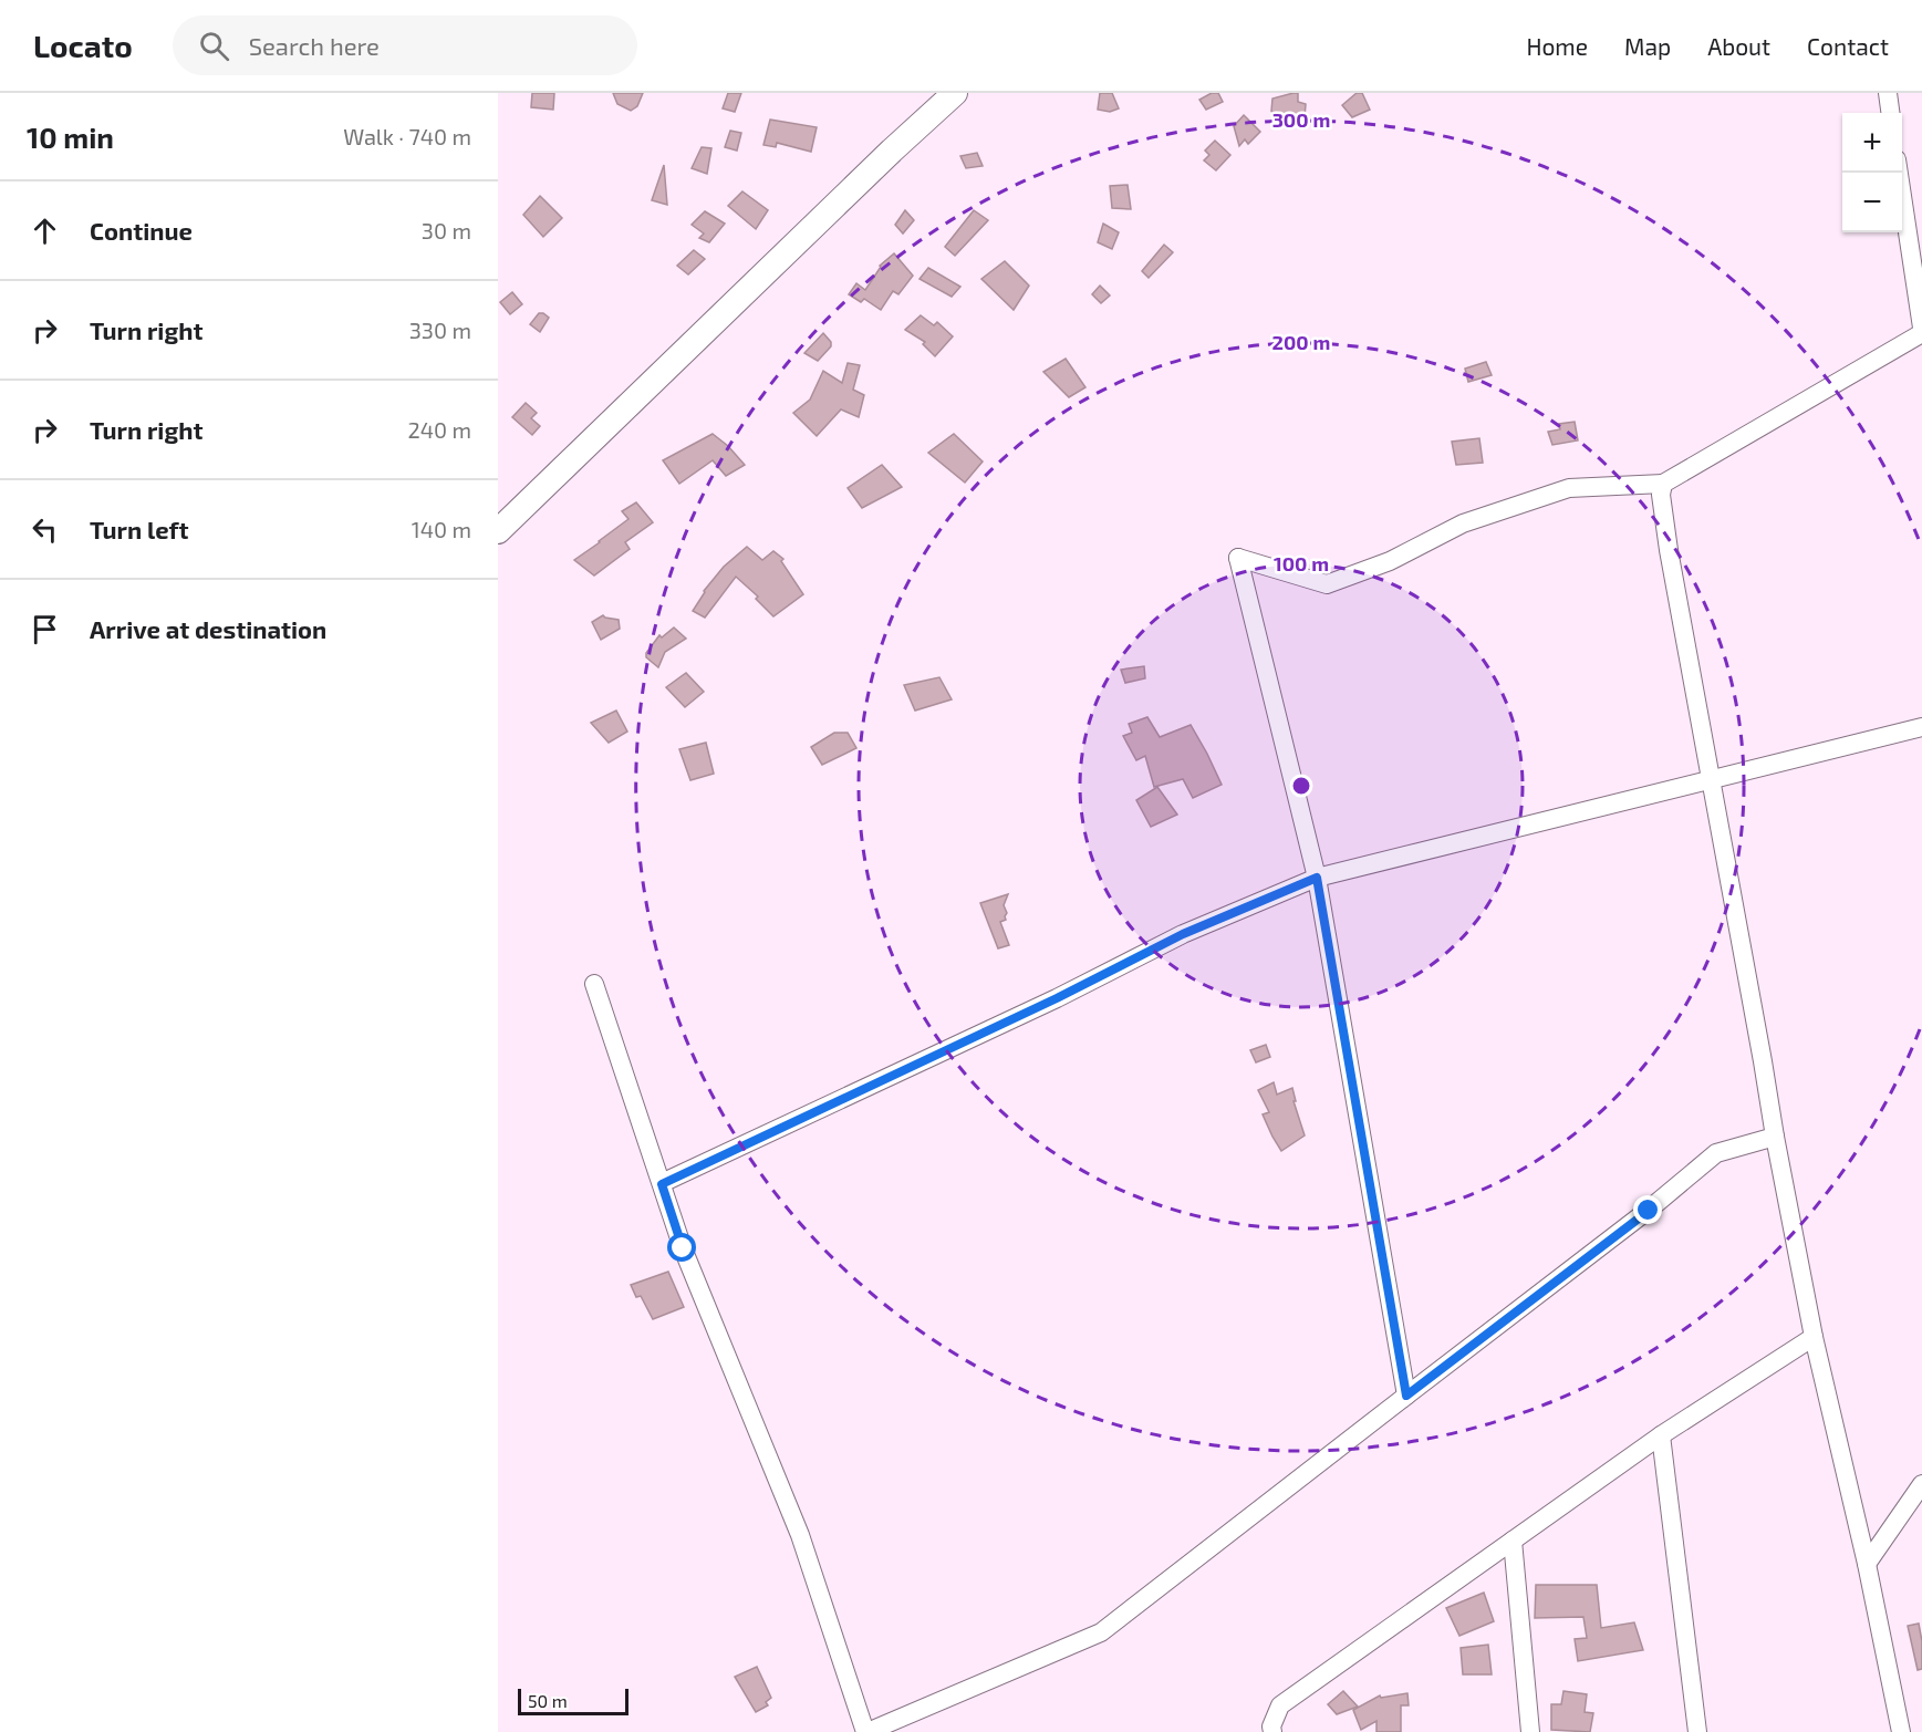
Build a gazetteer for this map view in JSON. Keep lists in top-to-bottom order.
{
  "scale_bar": "50 m",
  "page": {
    "header": "Locato",
    "search": "Search here",
    "nav": [
      "Home",
      "Map",
      "About",
      "Contact"
    ],
    "heading": ["10 min", "Walk · 740 m"],
    "map_buttons": ["+", "−"],
    "list": [
      ["Continue", "30 m"],
      ["Turn right", "330 m"],
      ["Turn right", "240 m"],
      ["Turn left", "140 m"],
      "Arrive at destination"
    ],
    "scale": "50 m"
  },
  "rings": ["300 m", "200 m", "100 m"]
}
